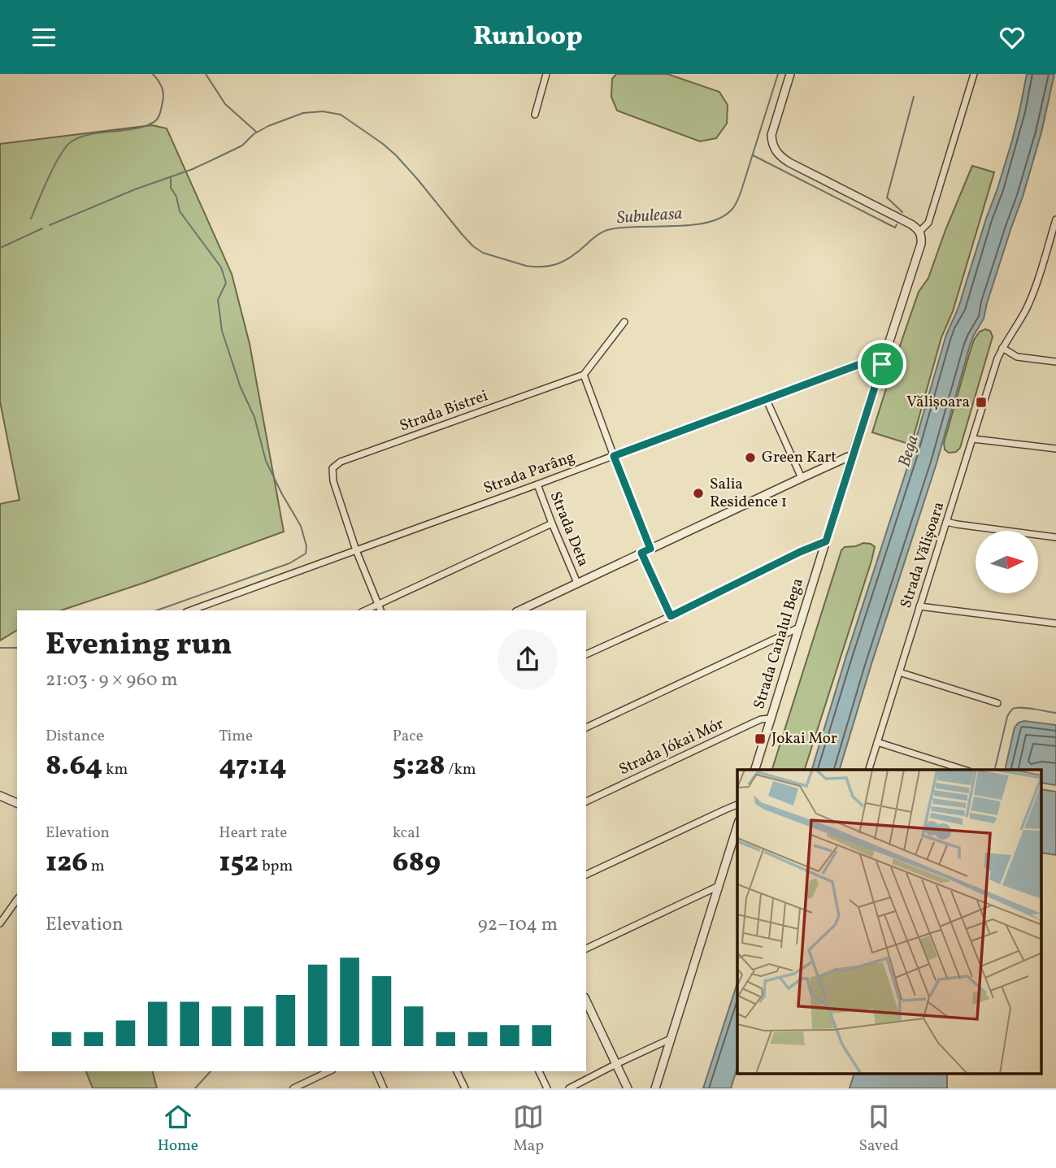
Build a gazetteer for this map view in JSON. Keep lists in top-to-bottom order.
{
  "streets": {
    "street": [
      "Strada Bistrei",
      "Strada Parâng",
      "Strada Deta",
      "Strada Vălișoara",
      "Strada Canalul Bega",
      "Strada Jókai Mór"
    ]
  },
  "crossings": [
    ["Strada Bistrei", "Strada Parâng"],
    ["Strada Parâng", "Strada Deta"],
    ["Strada Parâng", "Strada Canalul Bega"],
    ["Strada Canalul Bega", "Strada Jókai Mór"]
  ],
  "water": ["Subuleasa", "Bega"],
  "places": {
    "transit": ["Vălișoara", "Jokai Mor"],
    "other": ["Green Kart", "Salia Residence 1"]
  },
  "north": "right",
  "page": {
    "header": "Runloop",
    "heading": ["Evening run", "21:03 · 9 × 960 m"],
    "stats": [
      ["Distance", "8.64 km"],
      ["Time", "47:14"],
      ["Pace", "5:28 /km"],
      ["Elevation", "126 m"],
      ["Heart rate", "152 bpm"],
      ["kcal", "689"]
    ],
    "chart": ["Elevation", "92–104 m"],
    "tabs": ["Home", "Map", "Saved"]
  }
}
